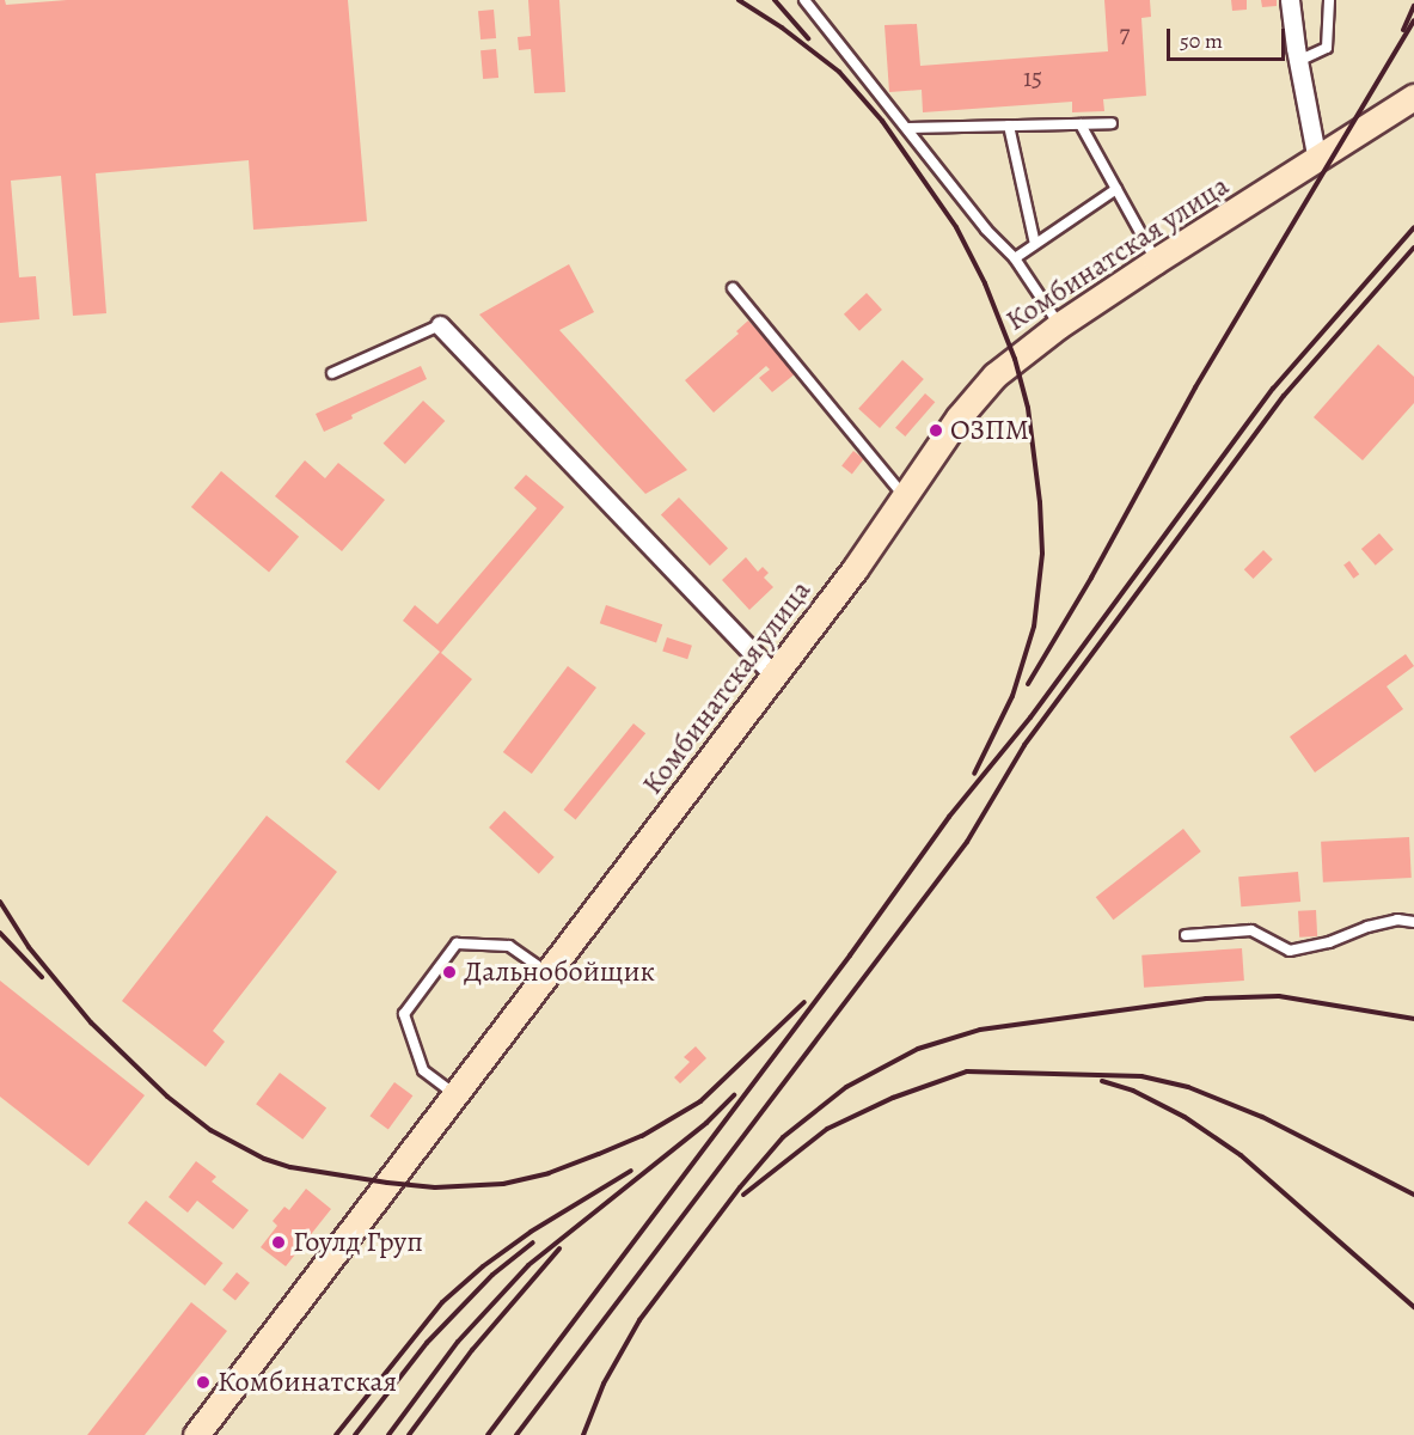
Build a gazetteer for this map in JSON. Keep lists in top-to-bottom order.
{
  "streets": {
    "main road": ["Комбинатская улица"]
  },
  "places": [
    "ОЗПМ",
    "Дальнобойщик",
    "Гоулд Груп",
    "Комбинатская"
  ],
  "house_numbers": ["7", "15"],
  "scale_bar": "50 m"
}
